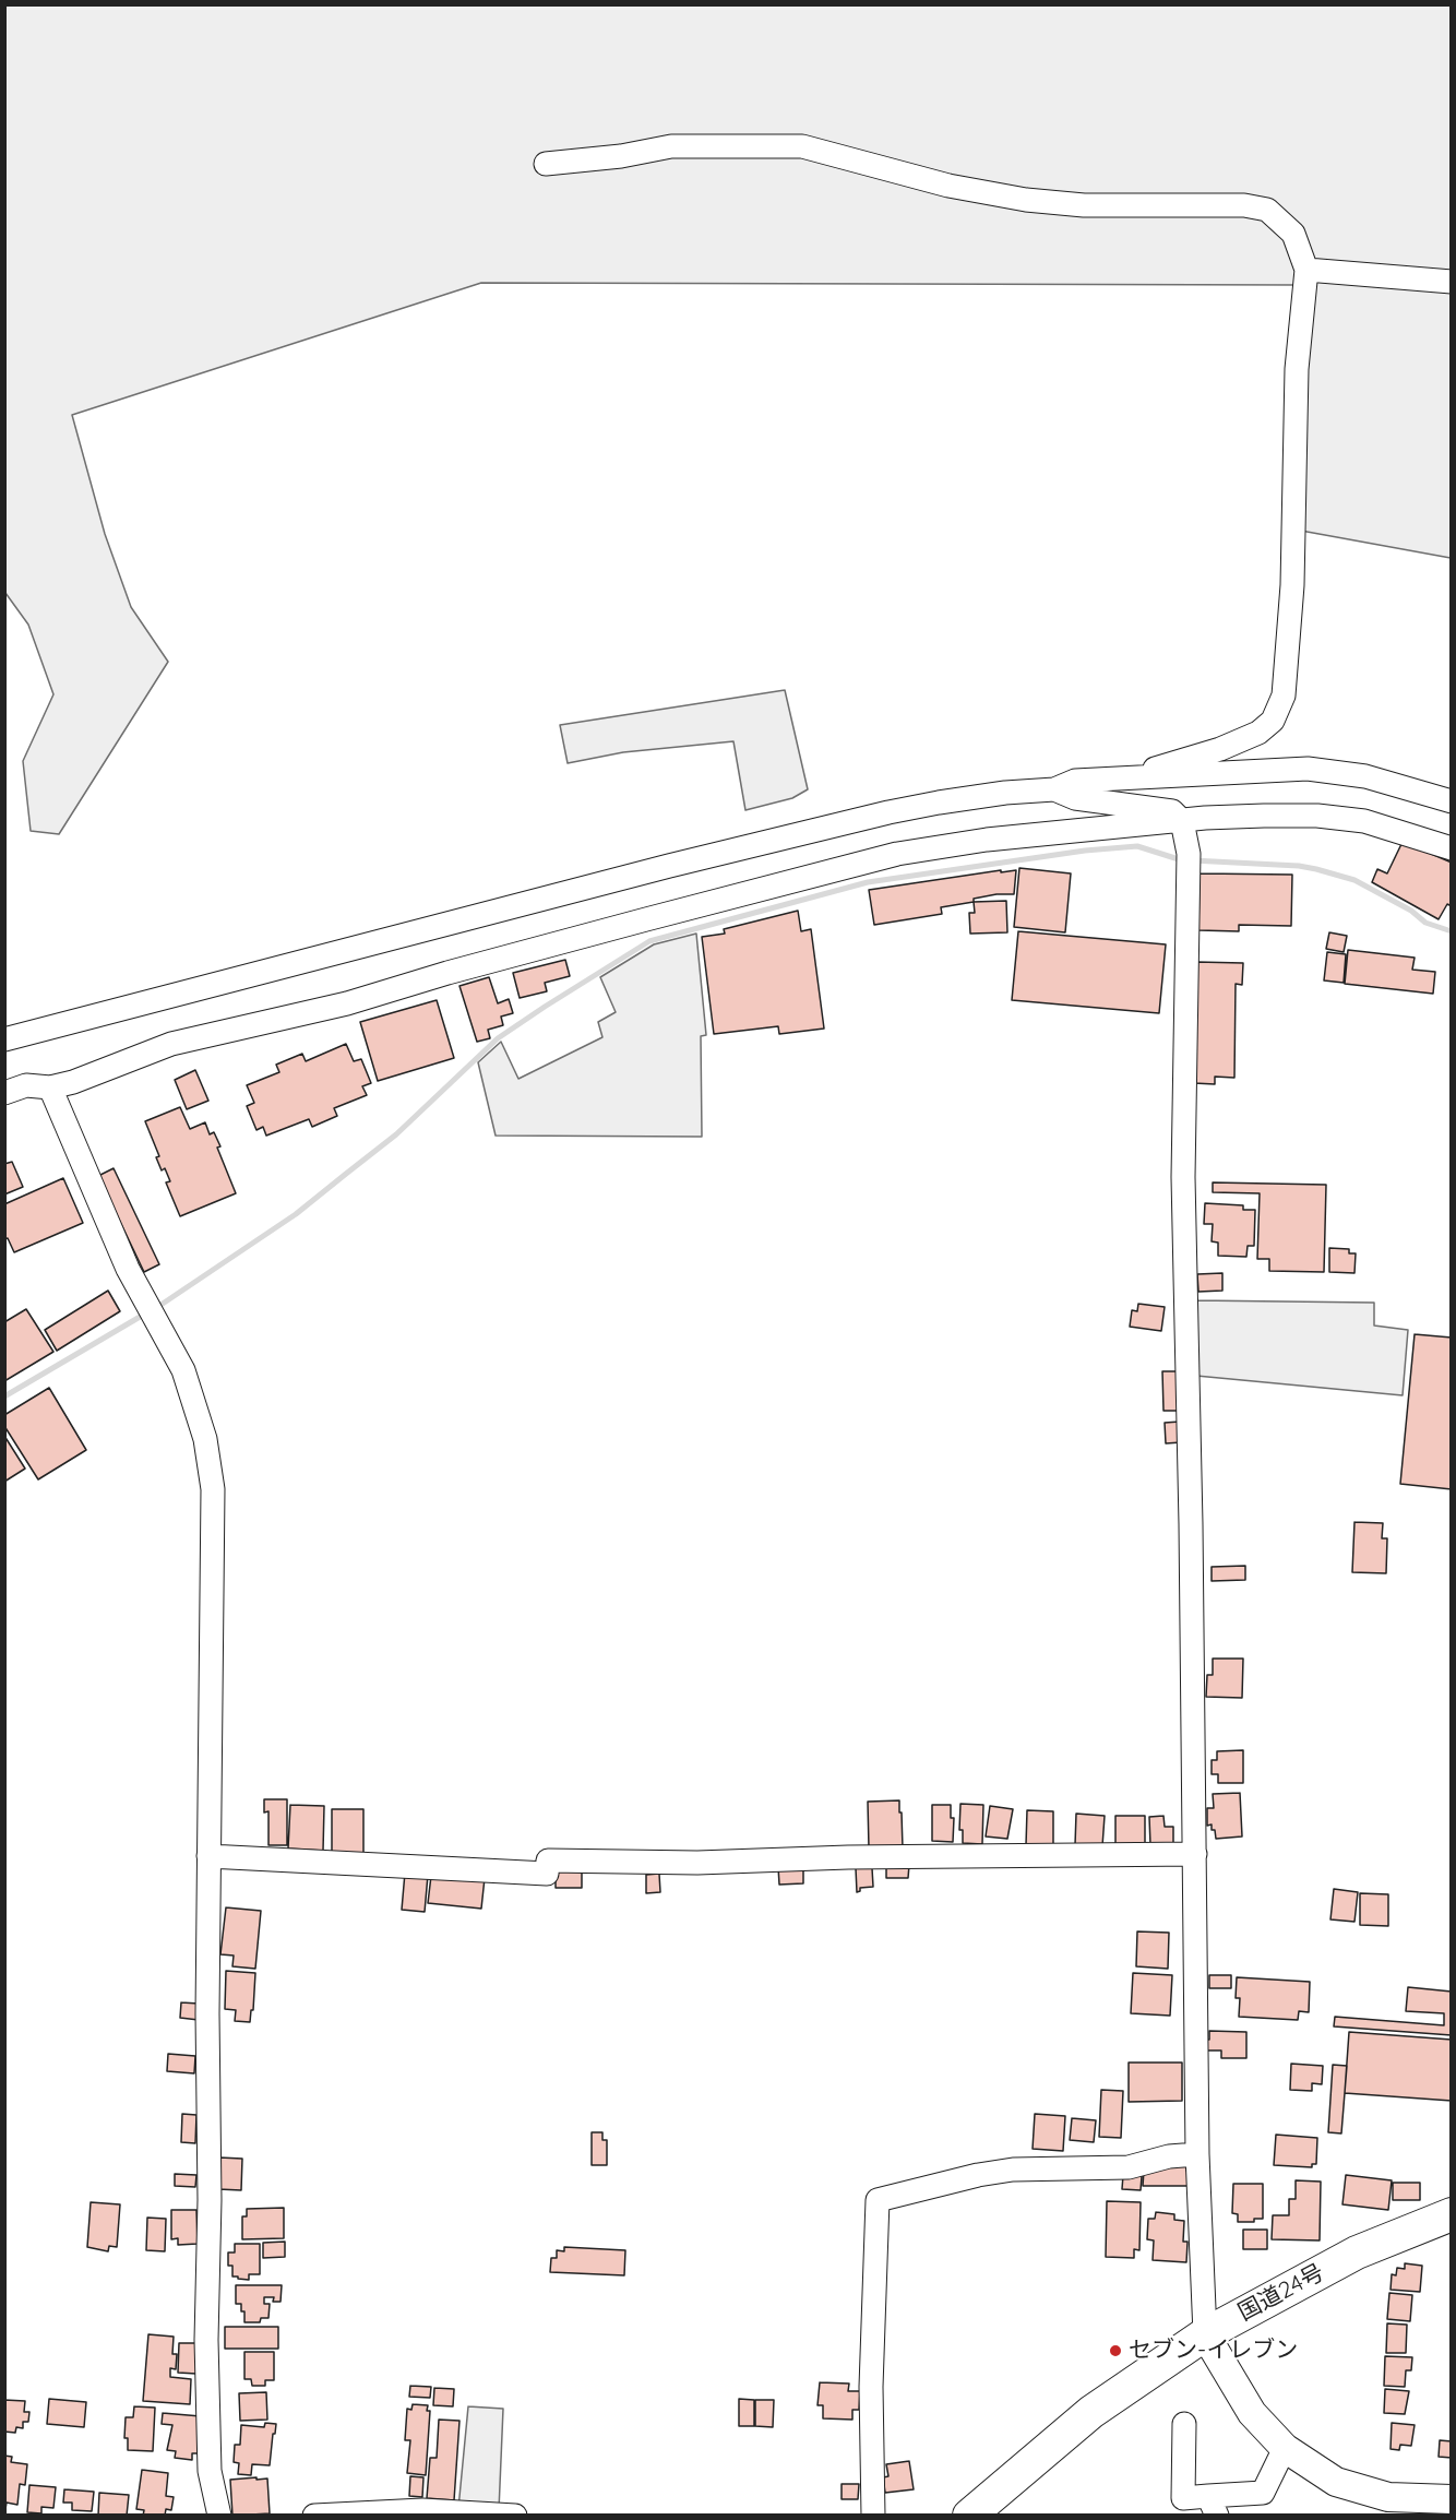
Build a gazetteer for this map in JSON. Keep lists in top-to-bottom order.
{
  "streets": {
    "highway": ["国道24号"]
  },
  "places": ["セブン-イレブン"]
}
